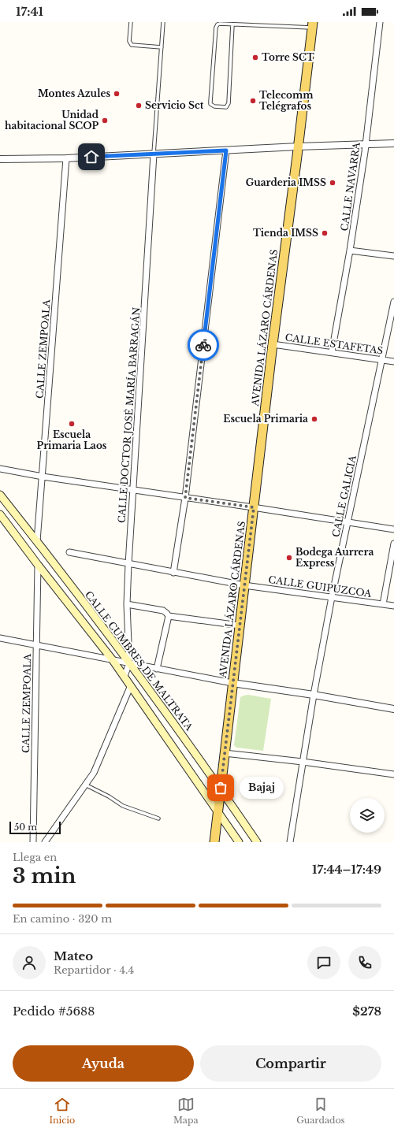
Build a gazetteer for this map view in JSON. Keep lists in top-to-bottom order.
{
  "streets": {
    "main road": ["AVENIDA LÁZARO CÁRDENAS", "CALLE CUMBRES DE MALTRATA"],
    "street": [
      "CALLE NAVARRA",
      "CALLE ESTAFETAS",
      "CALLE ZEMPOALA",
      "CALLE DOCTOR JOSÉ MARÍA BARRAGÁN",
      "CALLE GALICIA",
      "CALLE GUIPUZCOA"
    ]
  },
  "crossings": [
    ["CALLE NAVARRA", "CALLE ESTAFETAS"],
    ["AVENIDA LÁZARO CÁRDENAS", "CALLE ESTAFETAS"],
    ["AVENIDA LÁZARO CÁRDENAS", "CALLE GUIPUZCOA"],
    ["AVENIDA LÁZARO CÁRDENAS", "CALLE CUMBRES DE MALTRATA"],
    ["CALLE ESTAFETAS", "CALLE GALICIA"],
    ["CALLE ZEMPOALA", "CALLE CUMBRES DE MALTRATA"],
    ["CALLE DOCTOR JOSÉ MARÍA BARRAGÁN", "CALLE GUIPUZCOA"],
    ["CALLE DOCTOR JOSÉ MARÍA BARRAGÁN", "CALLE CUMBRES DE MALTRATA"],
    ["CALLE GALICIA", "CALLE GUIPUZCOA"]
  ],
  "places": [
    "Torre SCT",
    "Montes Azules",
    "Telecomm Telégrafos",
    "Servicio Sct",
    "Unidad habitacional SCOP",
    "Guarderia IMSS",
    "Tienda IMSS",
    "Escuela Primaria",
    "Escuela Primaria Laos",
    "Bodega Aurrera Express",
    "Bajaj"
  ],
  "scale_bar": "50 m",
  "page": {
    "status": "17:41",
    "bubble": "Bajaj",
    "scale": "50 m",
    "heading": ["3 min", "Llega en", "17:44–17:49"],
    "panel": [
      "Mateo",
      "Repartidor · 4.4",
      "Pedido #5688",
      "$278"
    ],
    "bar": "En camino · 320 m",
    "buttons": ["Ayuda", "Compartir"],
    "tabs": ["Inicio", "Mapa", "Guardados"]
  }
}
